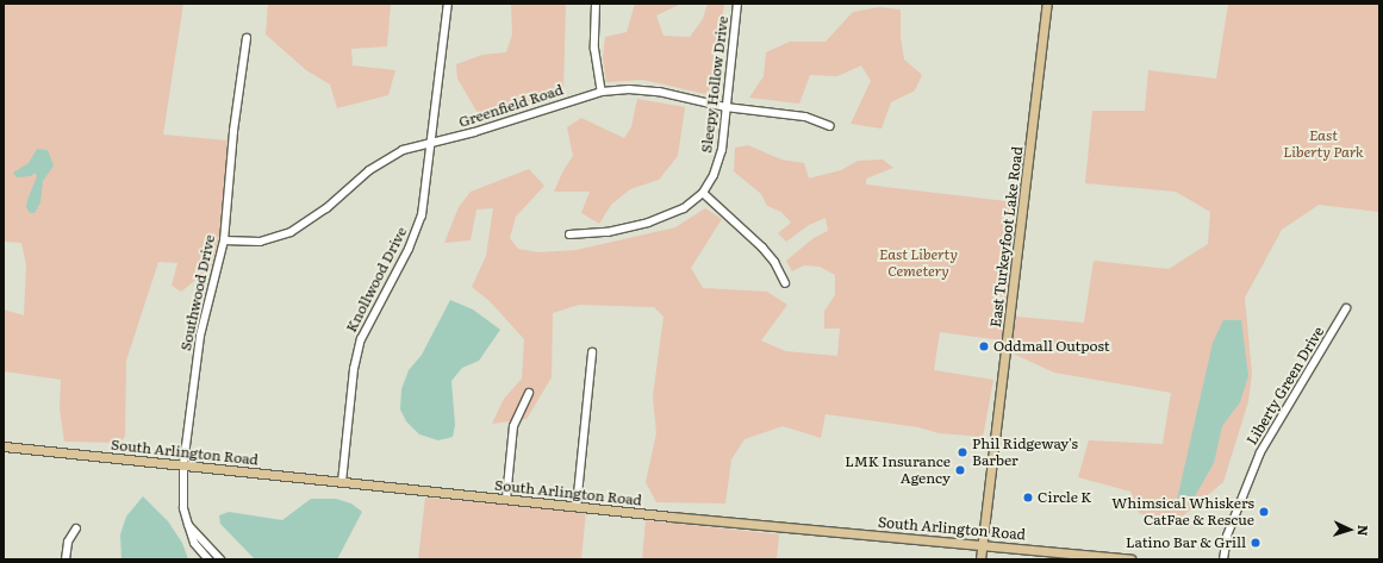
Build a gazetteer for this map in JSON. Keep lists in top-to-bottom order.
{
  "streets": {
    "main road": ["East Turkeyfoot Lake Road", "South Arlington Road"],
    "street": [
      "Sleepy Hollow Drive",
      "Greenfield Road",
      "Knollwood Drive",
      "Southwood Drive",
      "Liberty Green Drive"
    ]
  },
  "crossings": [
    ["Sleepy Hollow Drive", "Greenfield Road"],
    ["Greenfield Road", "Knollwood Drive"],
    ["Greenfield Road", "Southwood Drive"],
    ["East Turkeyfoot Lake Road", "South Arlington Road"],
    ["Knollwood Drive", "South Arlington Road"],
    ["Southwood Drive", "South Arlington Road"]
  ],
  "parks": ["East Liberty Park", "East Liberty Cemetery"],
  "places": [
    "Oddmall Outpost",
    "Phil Ridgeway's Barber",
    "LMK Insurance Agency",
    "Circle K",
    "Whimsical Whiskers CatFae & Rescue",
    "Latino Bar & Grill"
  ],
  "north": "right"
}
